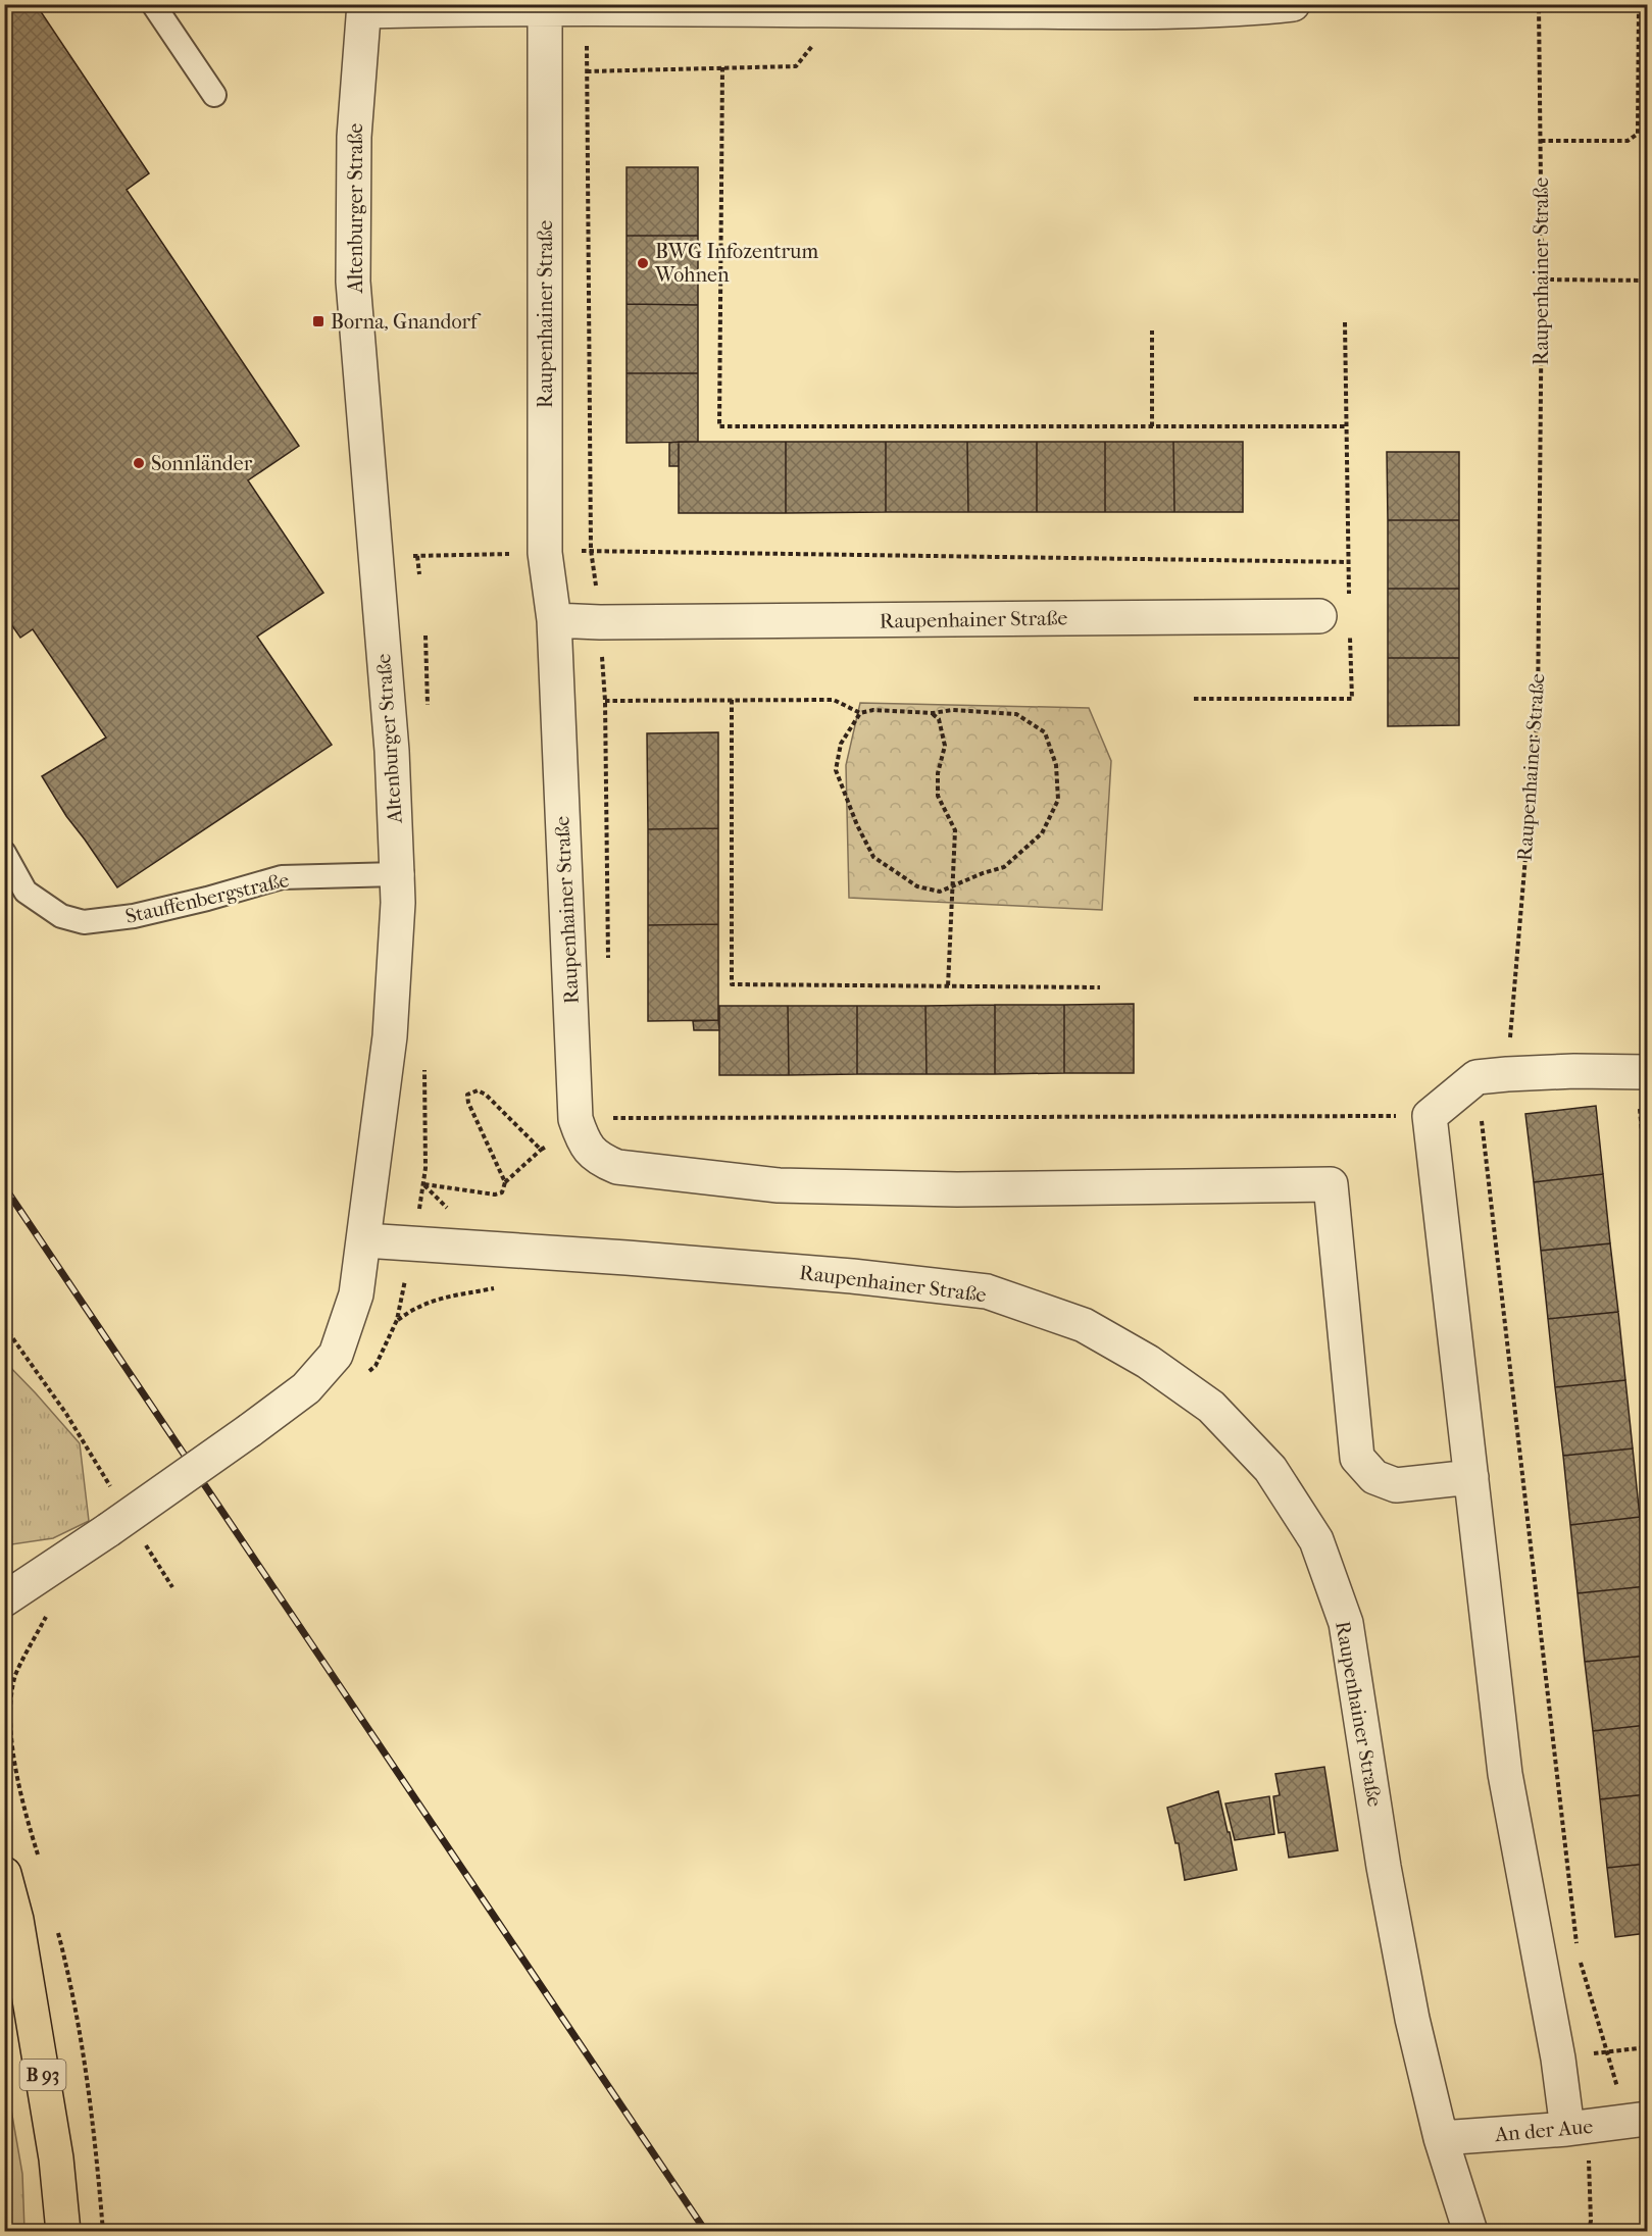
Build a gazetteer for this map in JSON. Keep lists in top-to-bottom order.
{
  "streets": {
    "main road": ["B 93"],
    "street": ["Altenburger Straße", "Raupenhainer Straße", "An der Aue"],
    "lane": ["Stauffenbergstraße"]
  },
  "crossings": [
    ["Altenburger Straße", "Raupenhainer Straße"],
    ["Altenburger Straße", "Stauffenbergstraße"],
    ["Raupenhainer Straße", "An der Aue"]
  ],
  "places": {
    "other": ["BWG Infozentrum Wohnen", "Sonnländer"],
    "transit": ["Borna, Gnandorf"]
  }
}
